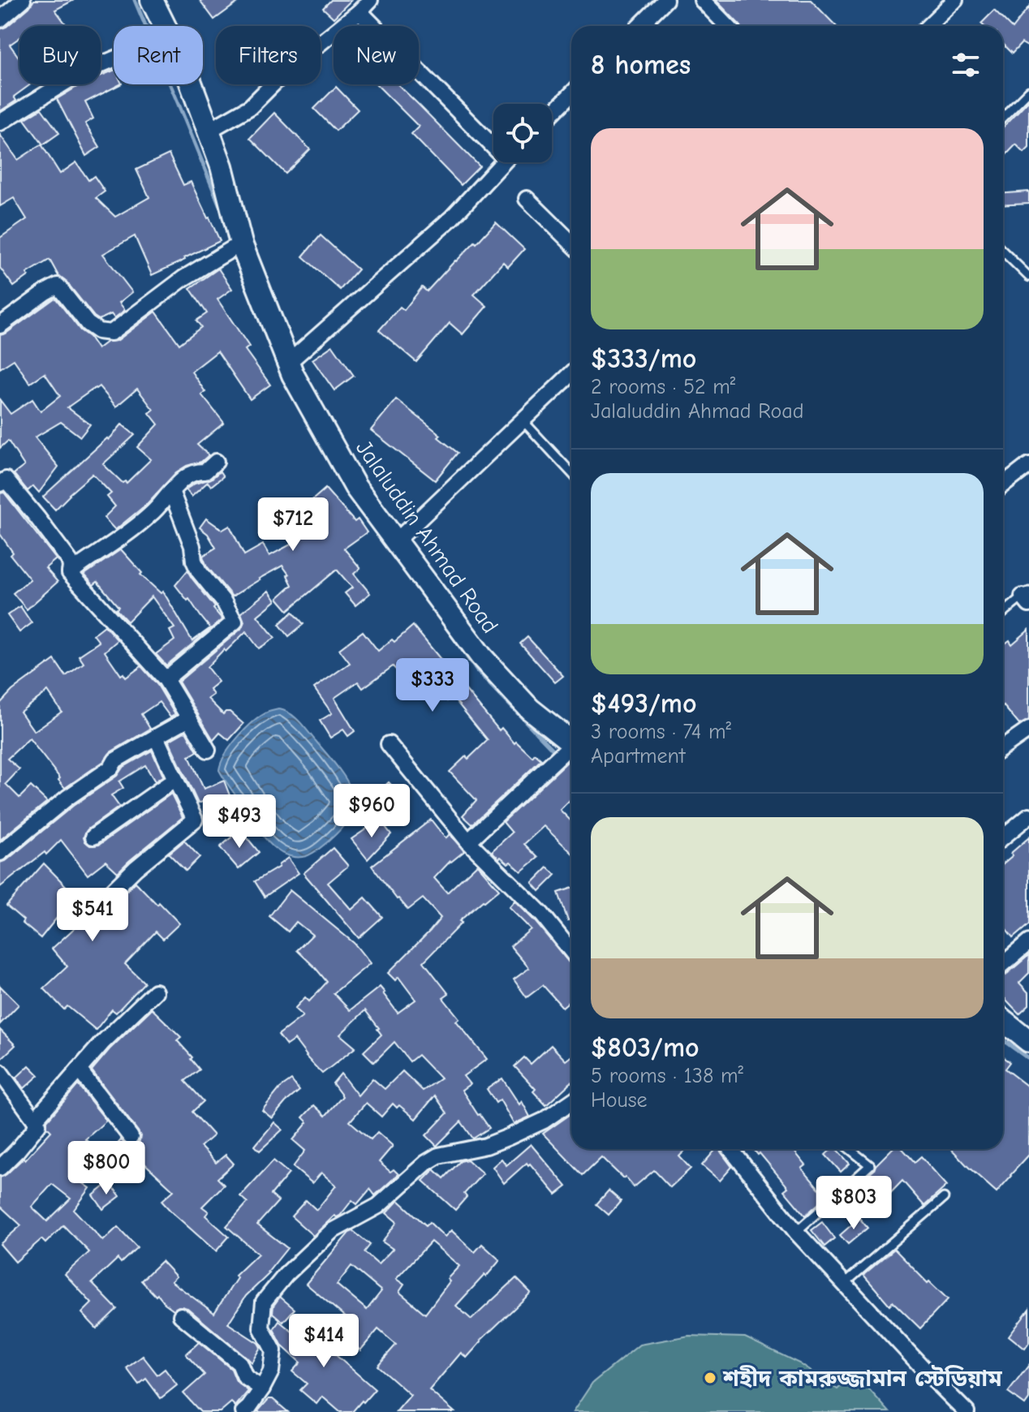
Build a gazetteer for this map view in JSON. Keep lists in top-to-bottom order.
{
  "streets": {
    "street": ["Jalaluddin Ahmad Road"]
  },
  "places": ["শহীদ কামরুজ্জামান স্টেডিয়াম"],
  "page": {
    "chip": [
      "Buy",
      "Rent",
      "Filters",
      "New"
    ],
    "heading": "8 homes",
    "list": [
      {
        "name": "$333/mo",
        "note": "2 rooms · 52 m² · Jalaluddin Ahmad Road"
      },
      {
        "name": "$493/mo",
        "note": "3 rooms · 74 m² · Apartment"
      },
      {
        "name": "$803/mo",
        "note": "5 rooms · 138 m² · House"
      }
    ],
    "price": [
      "$712",
      "$333",
      "$960",
      "$493",
      "$541",
      "$800",
      "$803",
      "$414"
    ]
  }
}
